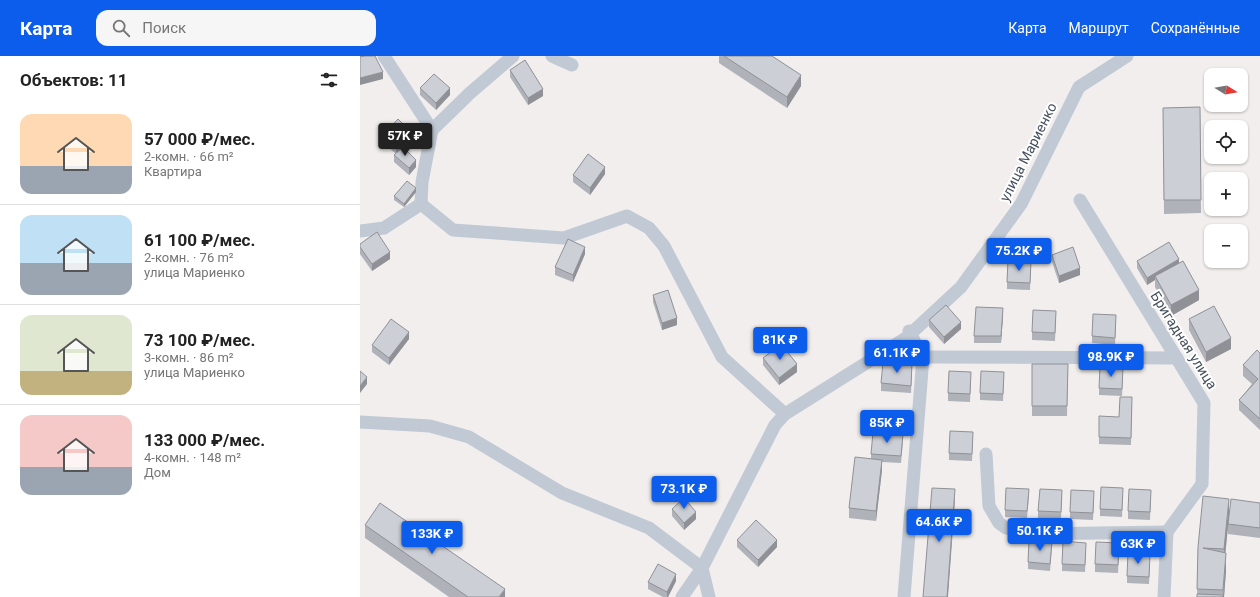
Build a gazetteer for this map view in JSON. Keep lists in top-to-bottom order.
{
  "streets": {
    "street": ["улица Мариенко", "Бригадная улица"]
  },
  "north": "right",
  "page": {
    "header": "Карта",
    "search": "Поиск",
    "nav": ["Карта", "Маршрут", "Сохранённые"],
    "heading": "Объектов: 11",
    "map_buttons": ["+", "−"],
    "list": [
      {
        "name": "57 000 ₽/мес.",
        "note": "2-комн. · 66 m² · Квартира"
      },
      {
        "name": "61 100 ₽/мес.",
        "note": "2-комн. · 76 m² · улица Мариенко"
      },
      {
        "name": "73 100 ₽/мес.",
        "note": "3-комн. · 86 m² · улица Мариенко"
      },
      {
        "name": "133 000 ₽/мес.",
        "note": "4-комн. · 148 m² · Дом"
      }
    ],
    "price": [
      "57K ₽",
      "75.2K ₽",
      "81K ₽",
      "61.1K ₽",
      "98.9K ₽",
      "85K ₽",
      "73.1K ₽",
      "64.6K ₽",
      "50.1K ₽",
      "133K ₽",
      "63K ₽"
    ]
  }
}
